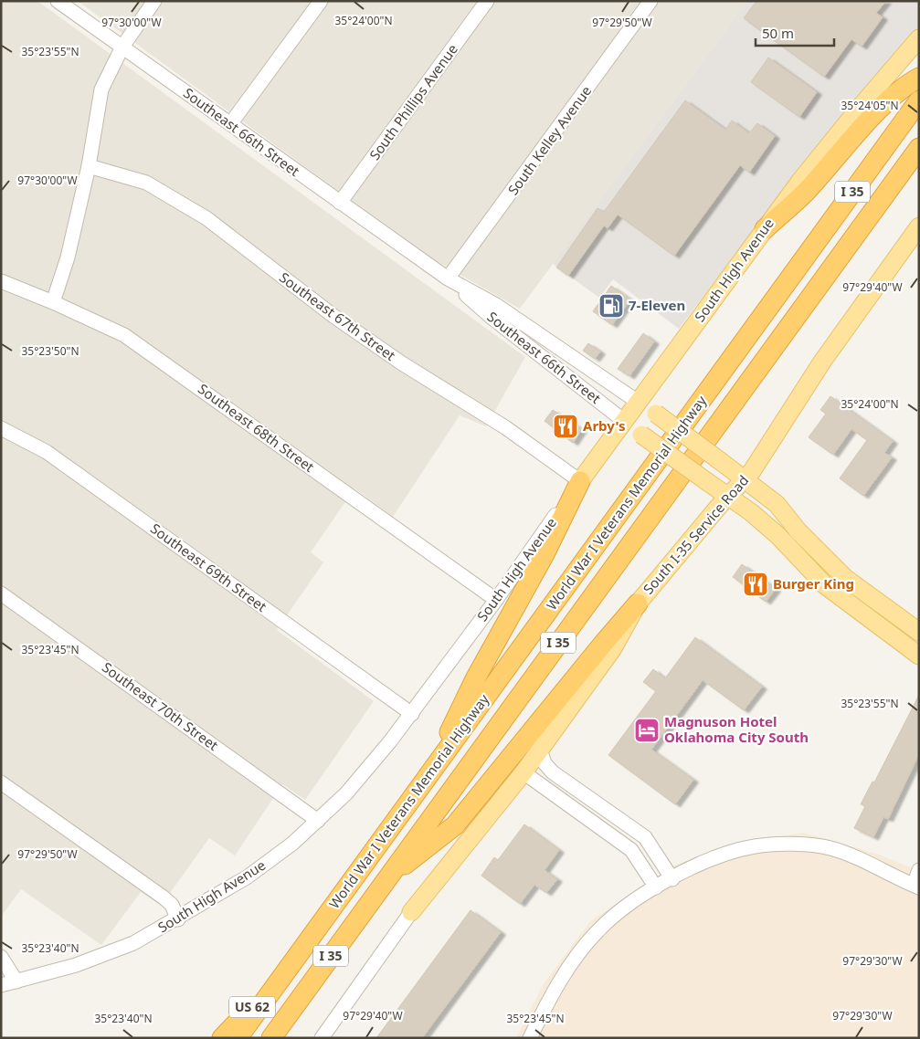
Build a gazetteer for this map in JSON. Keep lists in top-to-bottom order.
{
  "streets": {
    "highway": ["I 35", "World War I Veterans Memorial Highway", "US 62"],
    "main road": ["Southeast 66th Street", "South High Avenue", "South I-35 Service Road"],
    "street": [
      "South Phillips Avenue",
      "South Kelley Avenue",
      "Southeast 67th Street",
      "Southeast 68th Street",
      "Southeast 69th Street",
      "Southeast 70th Street"
    ]
  },
  "crossings": [
    ["South Phillips Avenue", "Southeast 66th Street"],
    ["Southeast 66th Street", "South Kelley Avenue"],
    ["Southeast 66th Street", "South High Avenue"],
    ["Southeast 66th Street", "South I-35 Service Road"],
    ["South High Avenue", "Southeast 67th Street"],
    ["South High Avenue", "Southeast 68th Street"],
    ["South High Avenue", "Southeast 69th Street"],
    ["South High Avenue", "Southeast 70th Street"],
    ["World War I Veterans Memorial Highway", "US 62"]
  ],
  "places": {
    "fuel station": ["7-Eleven"],
    "restaurant": ["Arby's", "Burger King"],
    "hotel": ["Magnuson Hotel Oklahoma City South"]
  },
  "scale_bar": "50 m",
  "coordinates": [
    "35°24'00\"N",
    "97°29'50\"W",
    "97°30'00\"W",
    "35°23'55\"N",
    "35°24'05\"N",
    "97°29'40\"W",
    "35°23'50\"N",
    "35°23'45\"N",
    "35°23'40\"N",
    "97°29'30\"W"
  ]
}
